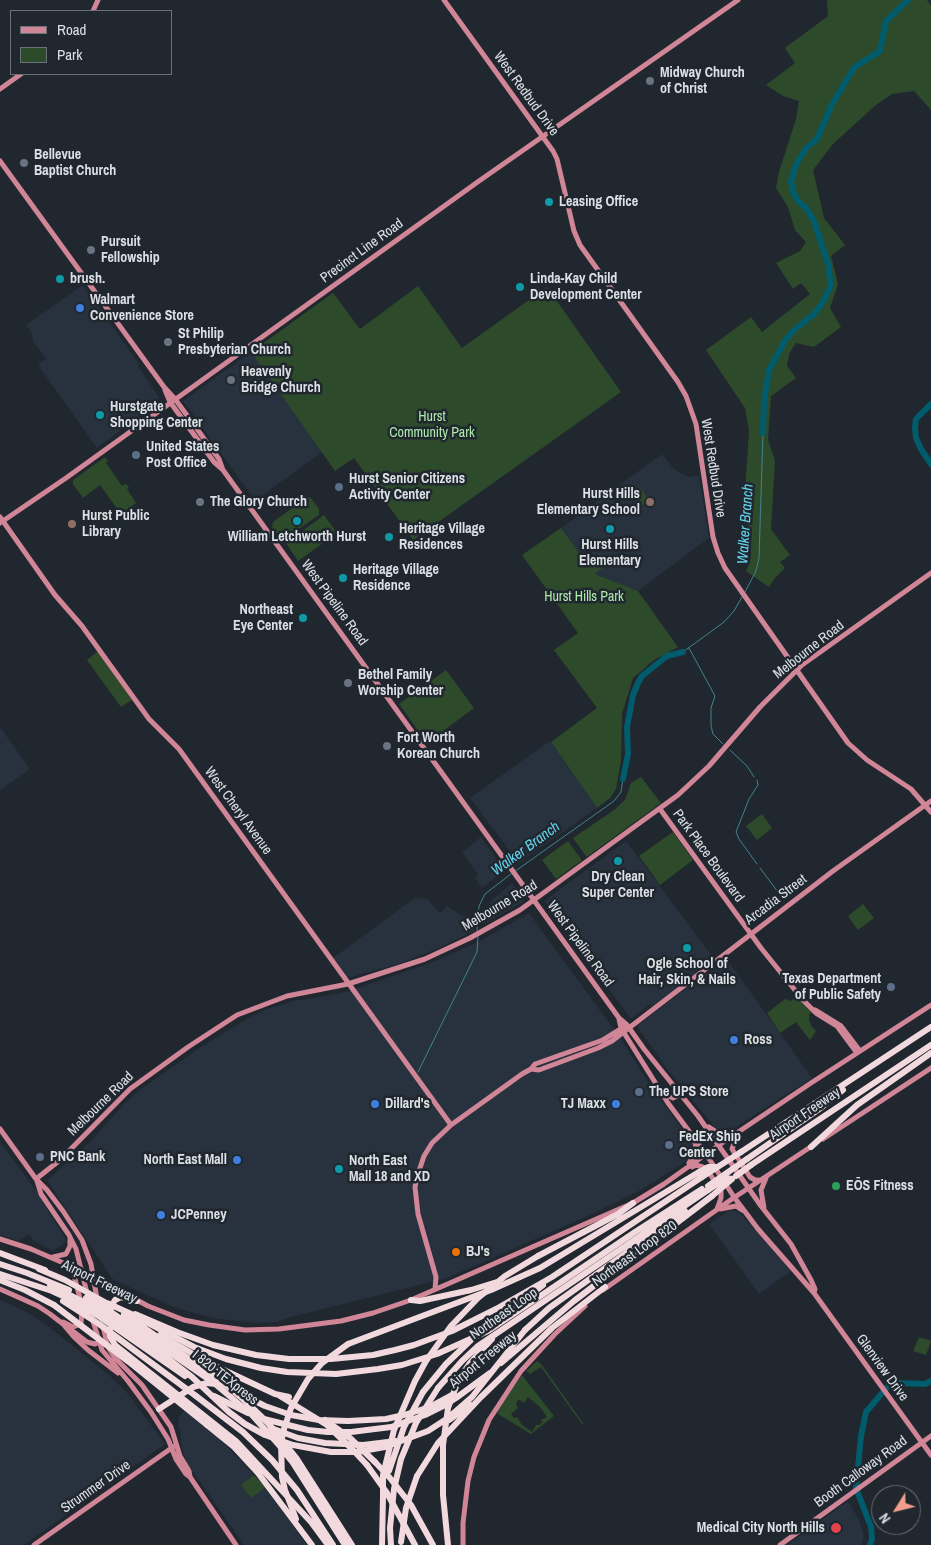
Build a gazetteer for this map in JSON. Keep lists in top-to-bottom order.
{
  "streets": {
    "highway": ["Airport Freeway", "Northeast Loop", "I 820 TEXpress"],
    "main road": [
      "West Redbud Drive",
      "Precinct Line Road",
      "West Pipeline Road",
      "Melbourne Road",
      "West Cheryl Avenue",
      "Park Place Boulevard",
      "Arcadia Street",
      "Northeast Loop 820",
      "Glenview Drive",
      "Booth Calloway Road",
      "Strummer Drive"
    ]
  },
  "crossings": [
    ["West Redbud Drive", "Precinct Line Road"],
    ["West Redbud Drive", "Melbourne Road"],
    ["West Redbud Drive", "Arcadia Street"],
    ["Precinct Line Road", "West Pipeline Road"],
    ["Precinct Line Road", "West Cheryl Avenue"],
    ["West Pipeline Road", "Melbourne Road"],
    ["West Pipeline Road", "Arcadia Street"],
    ["West Pipeline Road", "Glenview Drive"],
    ["Melbourne Road", "West Cheryl Avenue"],
    ["Melbourne Road", "Park Place Boulevard"],
    ["West Cheryl Avenue", "Arcadia Street"],
    ["Park Place Boulevard", "Arcadia Street"],
    ["Airport Freeway", "Northeast Loop"],
    ["Northeast Loop 820", "Glenview Drive"],
    ["Glenview Drive", "Booth Calloway Road"]
  ],
  "water": ["Walker Branch"],
  "parks": ["Hurst Community Park", "Hurst Hills Park"],
  "places": [
    "Midway Church of Christ",
    "Bellevue Baptist Church",
    "Leasing Office",
    "Pursuit Fellowship",
    "brush.",
    "Linda-Kay Child Development Center",
    "Walmart Convenience Store",
    "St Philip Presbyterian Church",
    "Heavenly Bridge Church",
    "Hurstgate Shopping Center",
    "United States Post Office",
    "Hurst Senior Citizens Activity Center",
    "The Glory Church",
    "Hurst Hills Elementary School",
    "William Letchworth Hurst",
    "Hurst Public Library",
    "Hurst Hills Elementary",
    "Heritage Village Residences",
    "Heritage Village Residence",
    "Northeast Eye Center",
    "Bethel Family Worship Center",
    "Fort Worth Korean Church",
    "Dry Clean Super Center",
    "Ogle School of Hair, Skin, & Nails",
    "Texas Department of Public Safety",
    "Ross",
    "The UPS Store",
    "Dillard's",
    "TJ Maxx",
    "FedEx Ship Center",
    "PNC Bank",
    "North East Mall",
    "North East Mall 18 and XD",
    "EŌS Fitness",
    "JCPenney",
    "BJ's",
    "Medical City North Hills"
  ],
  "legend": ["Road", "Park"],
  "north": "bottom left"
}
